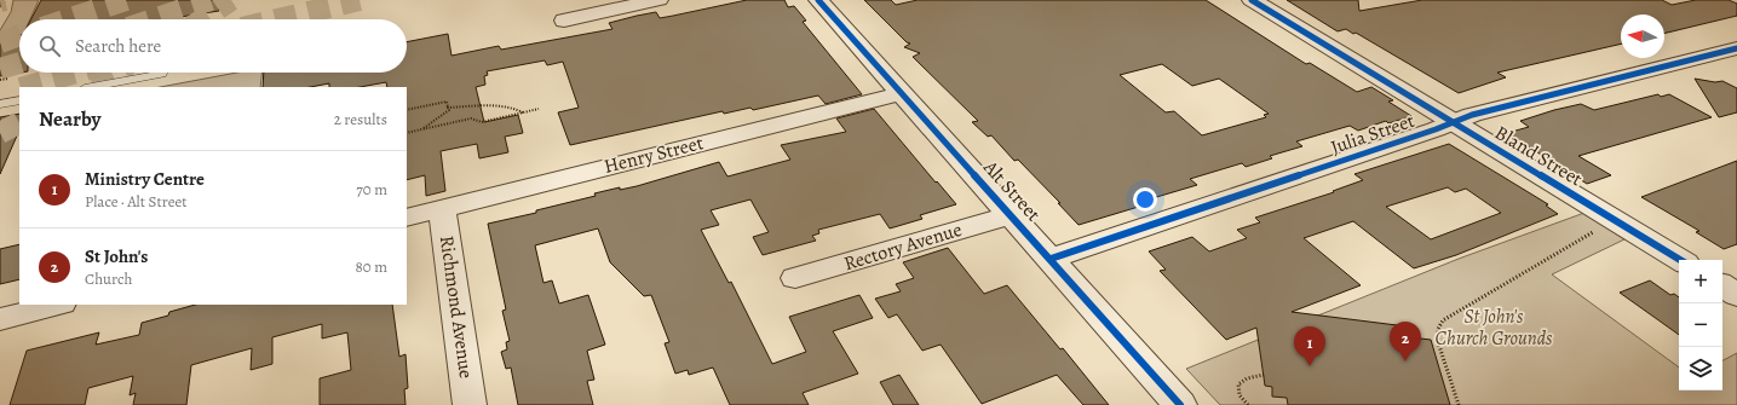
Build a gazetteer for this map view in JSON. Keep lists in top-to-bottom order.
{
  "streets": {
    "street": [
      "Julia Street",
      "Henry Street",
      "Bland Street",
      "Alt Street",
      "Rectory Avenue",
      "Richmond Avenue"
    ]
  },
  "crossings": [
    ["Julia Street", "Bland Street"],
    ["Julia Street", "Alt Street"],
    ["Henry Street", "Alt Street"],
    ["Henry Street", "Richmond Avenue"],
    ["Alt Street", "Rectory Avenue"]
  ],
  "parks": ["St John's Church Grounds"],
  "north": "left",
  "page": {
    "search": "Search here",
    "heading": ["Nearby", "2 results"],
    "list": [
      {
        "mark": "1",
        "name": "Ministry Centre",
        "note": "Place · Alt Street",
        "value": "70 m"
      },
      {
        "mark": "2",
        "name": "St John's",
        "note": "Church",
        "value": "80 m"
      }
    ],
    "map_buttons": ["+", "−"],
    "pins": ["2", "1"]
  }
}
